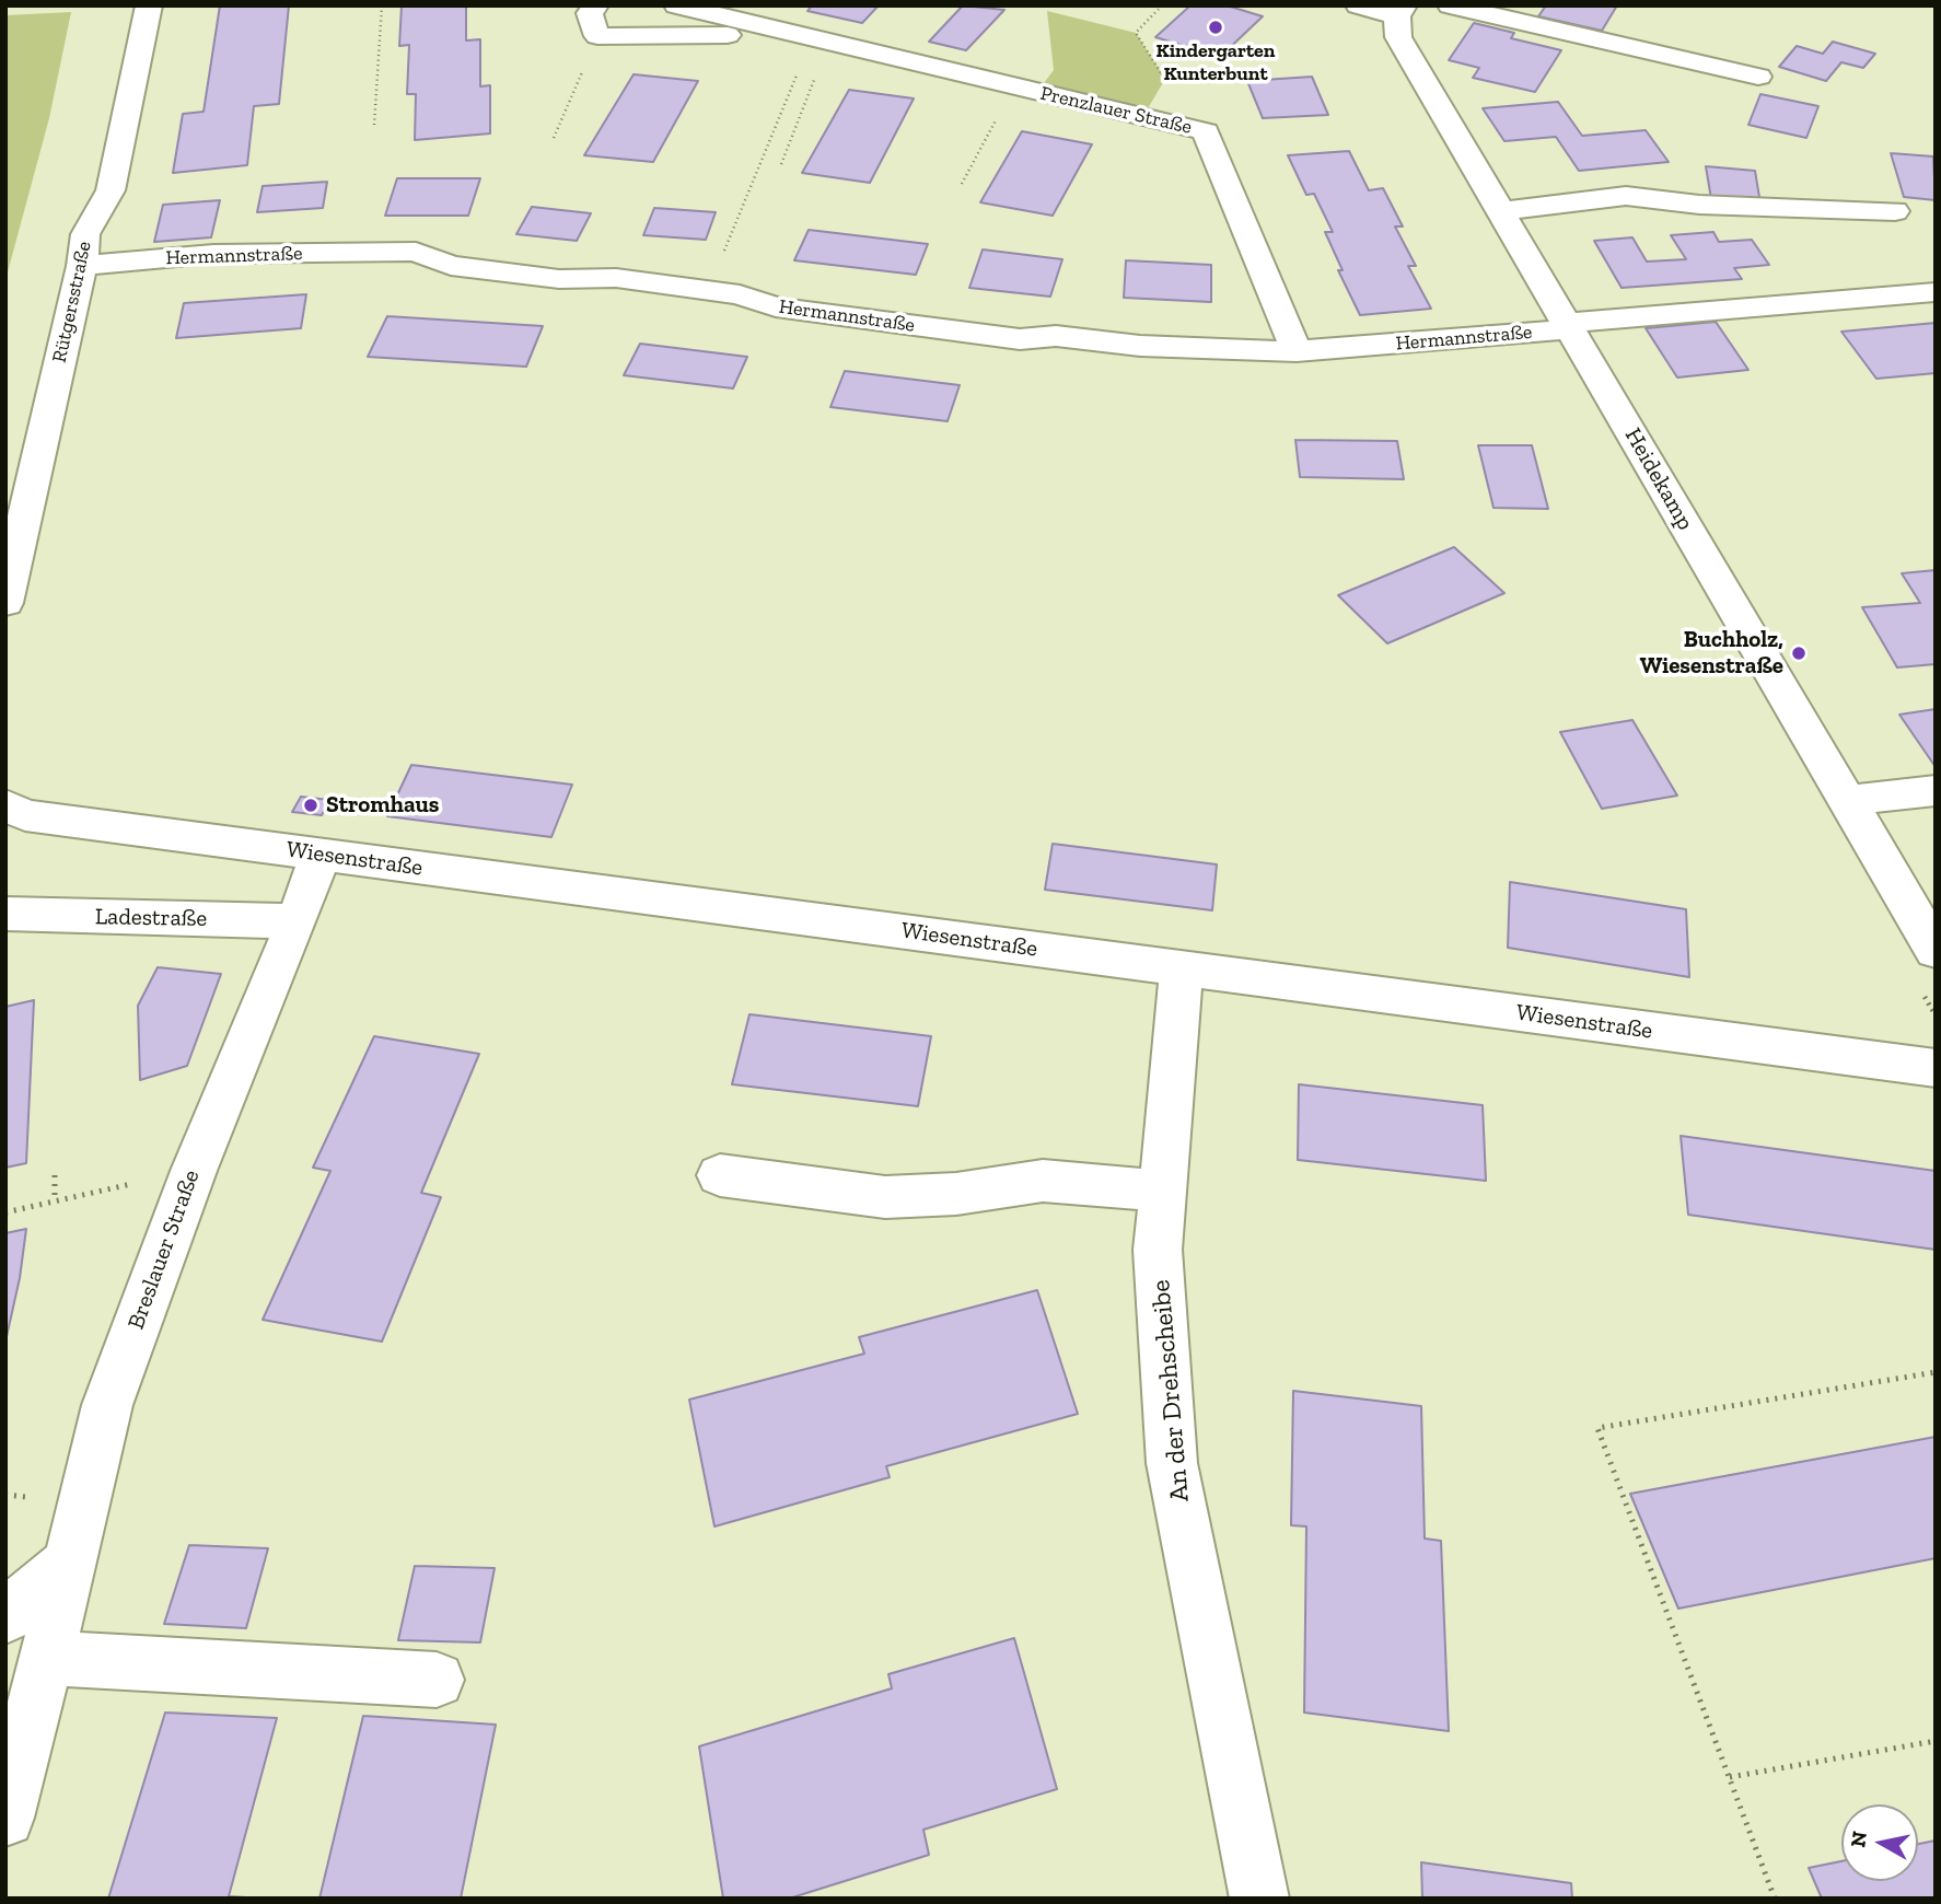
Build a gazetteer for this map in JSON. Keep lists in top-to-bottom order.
{
  "streets": {
    "street": [
      "Prenzlauer Straße",
      "Hermannstraße",
      "Rütgersstraße",
      "Heidekamp",
      "Wiesenstraße",
      "Ladestraße",
      "Breslauer Straße",
      "An der Drehscheibe"
    ]
  },
  "crossings": [
    ["Prenzlauer Straße", "Hermannstraße"],
    ["Hermannstraße", "Rütgersstraße"],
    ["Hermannstraße", "Heidekamp"],
    ["Wiesenstraße", "Breslauer Straße"],
    ["Wiesenstraße", "An der Drehscheibe"],
    ["Ladestraße", "Breslauer Straße"]
  ],
  "places": ["Kindergarten Kunterbunt", "Buchholz, Wiesenstraße", "Stromhaus"],
  "north": "left"
}
